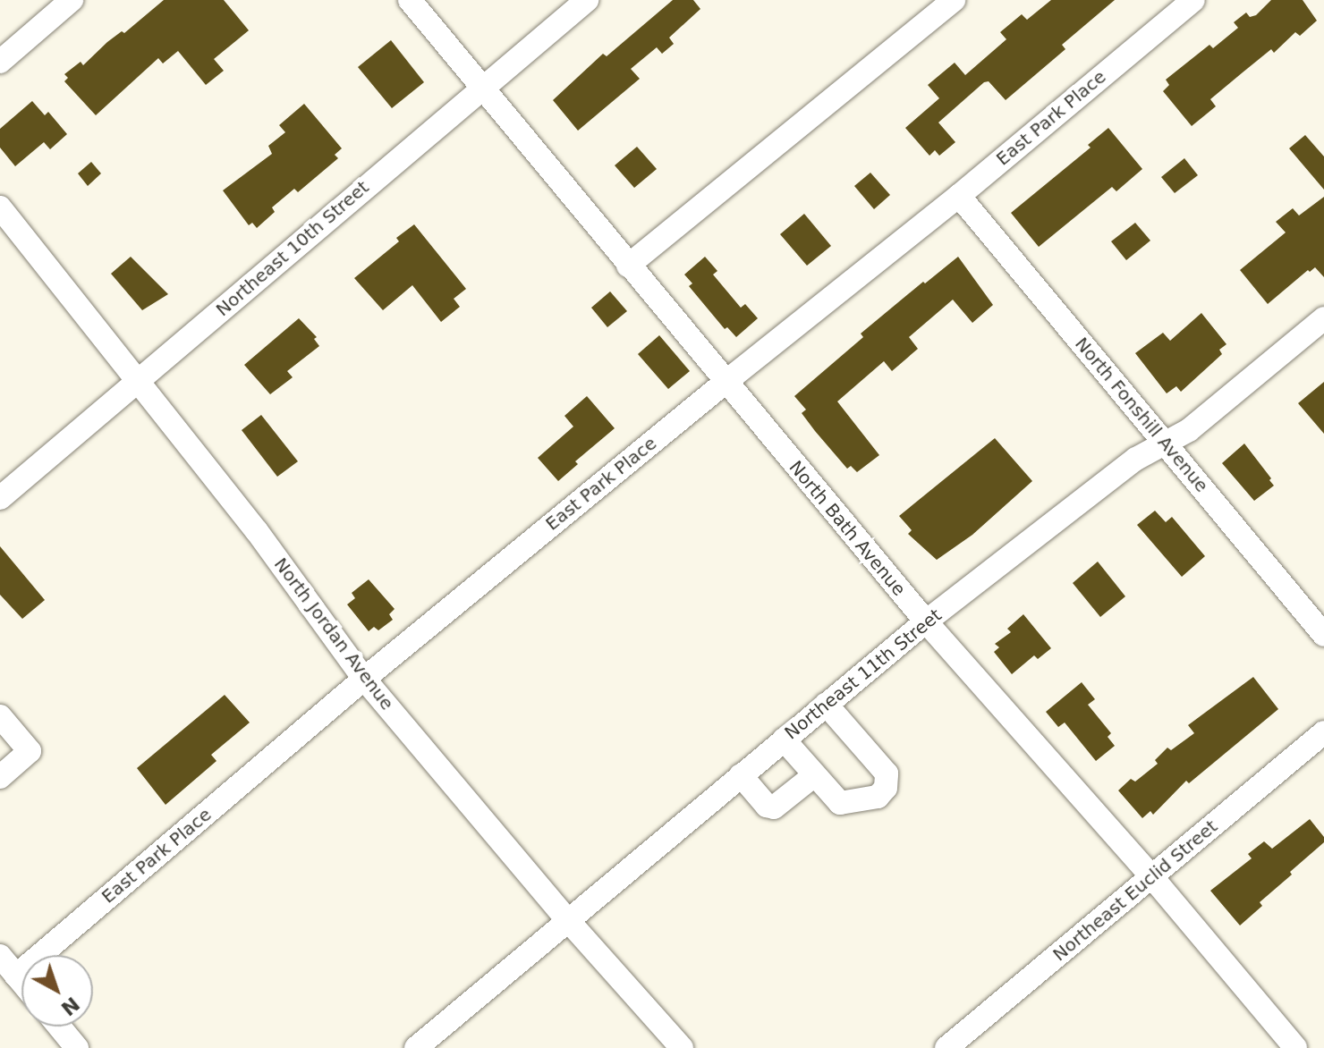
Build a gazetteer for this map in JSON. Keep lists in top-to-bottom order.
{
  "streets": {
    "street": [
      "East Park Place",
      "Northeast 10th Street",
      "North Fonshill Avenue",
      "North Bath Avenue",
      "North Jordan Avenue",
      "Northeast 11th Street",
      "Northeast Euclid Street"
    ]
  },
  "crossings": [
    ["East Park Place", "North Fonshill Avenue"],
    ["East Park Place", "North Bath Avenue"],
    ["East Park Place", "North Jordan Avenue"],
    ["Northeast 10th Street", "North Bath Avenue"],
    ["Northeast 10th Street", "North Jordan Avenue"],
    ["North Fonshill Avenue", "Northeast 11th Street"],
    ["North Bath Avenue", "Northeast 11th Street"],
    ["North Bath Avenue", "Northeast Euclid Street"],
    ["North Jordan Avenue", "Northeast 11th Street"]
  ],
  "north": "bottom right"
}
